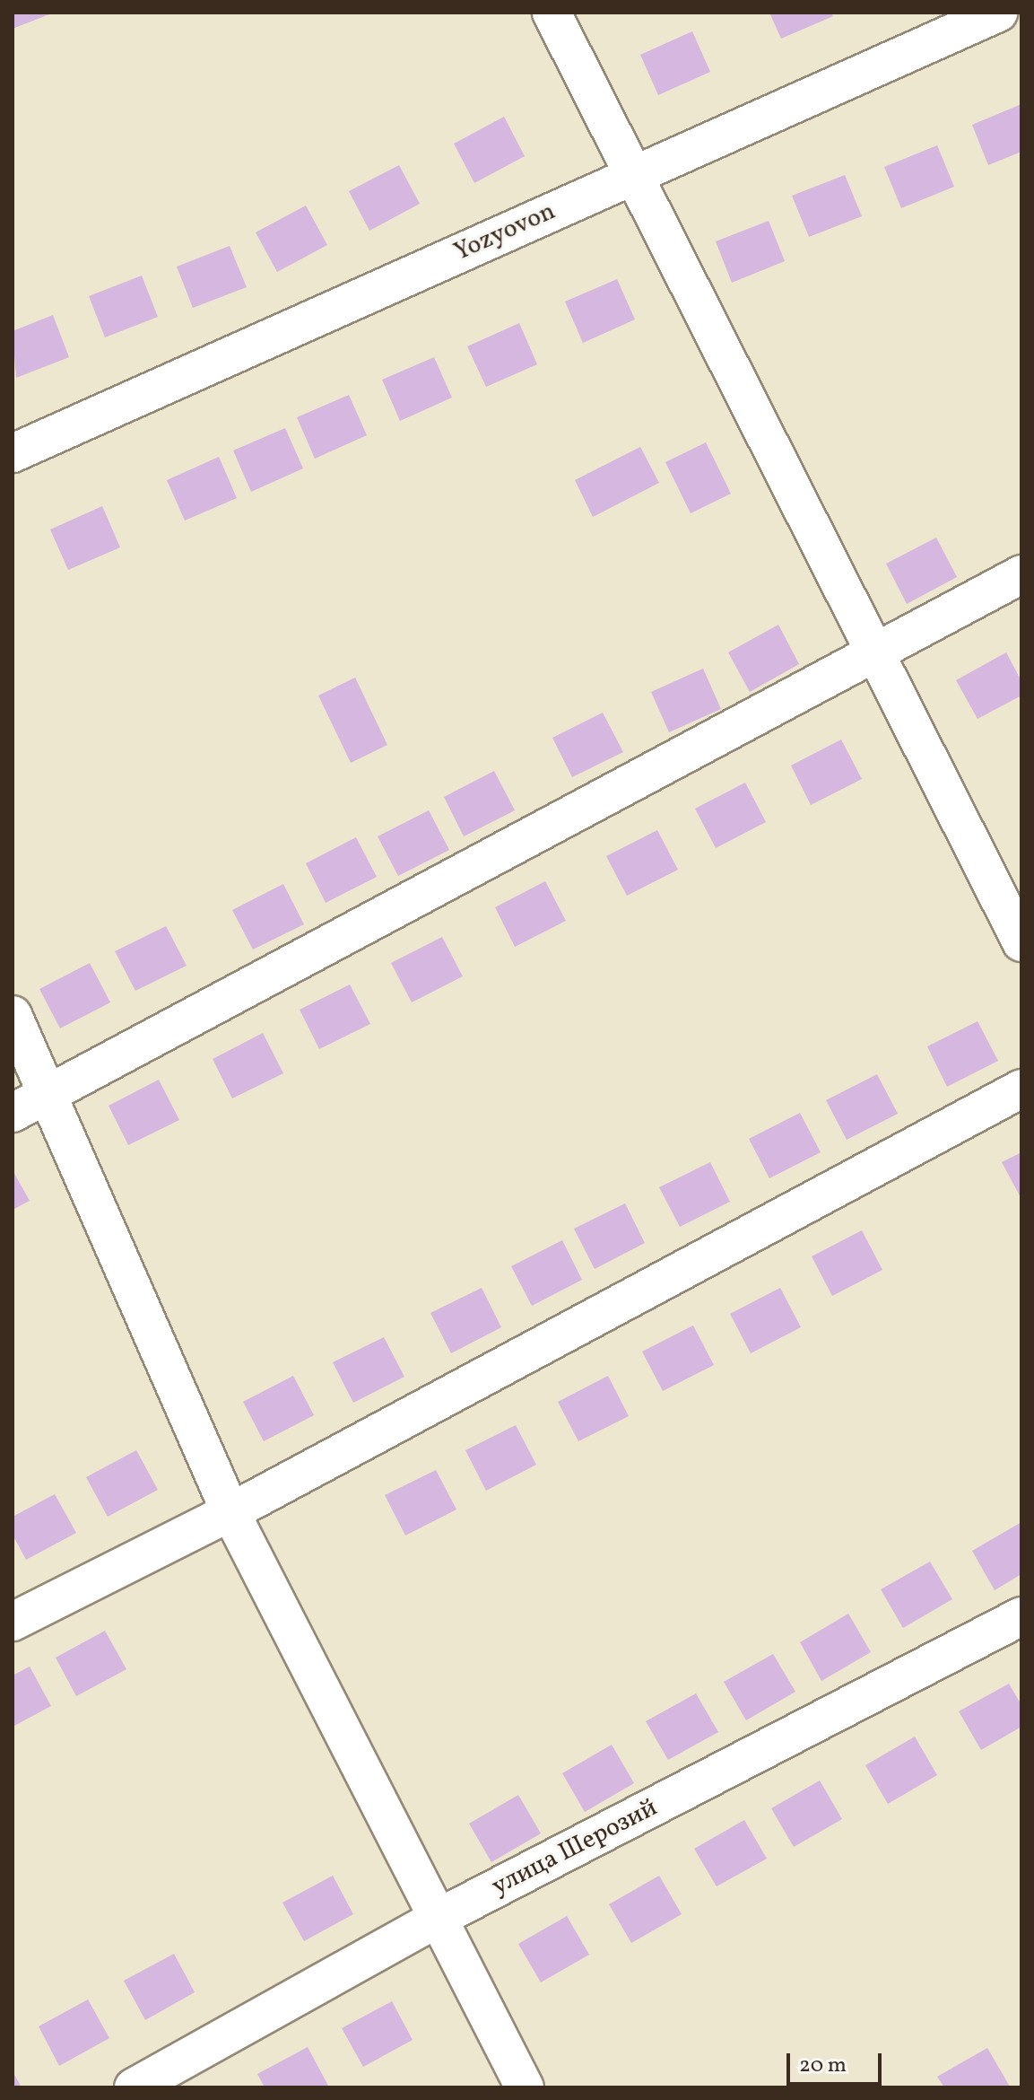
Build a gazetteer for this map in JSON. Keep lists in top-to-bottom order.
{
  "streets": {
    "street": ["Yozyovon", "улица Шерозий"]
  },
  "scale_bar": "20 m"
}
